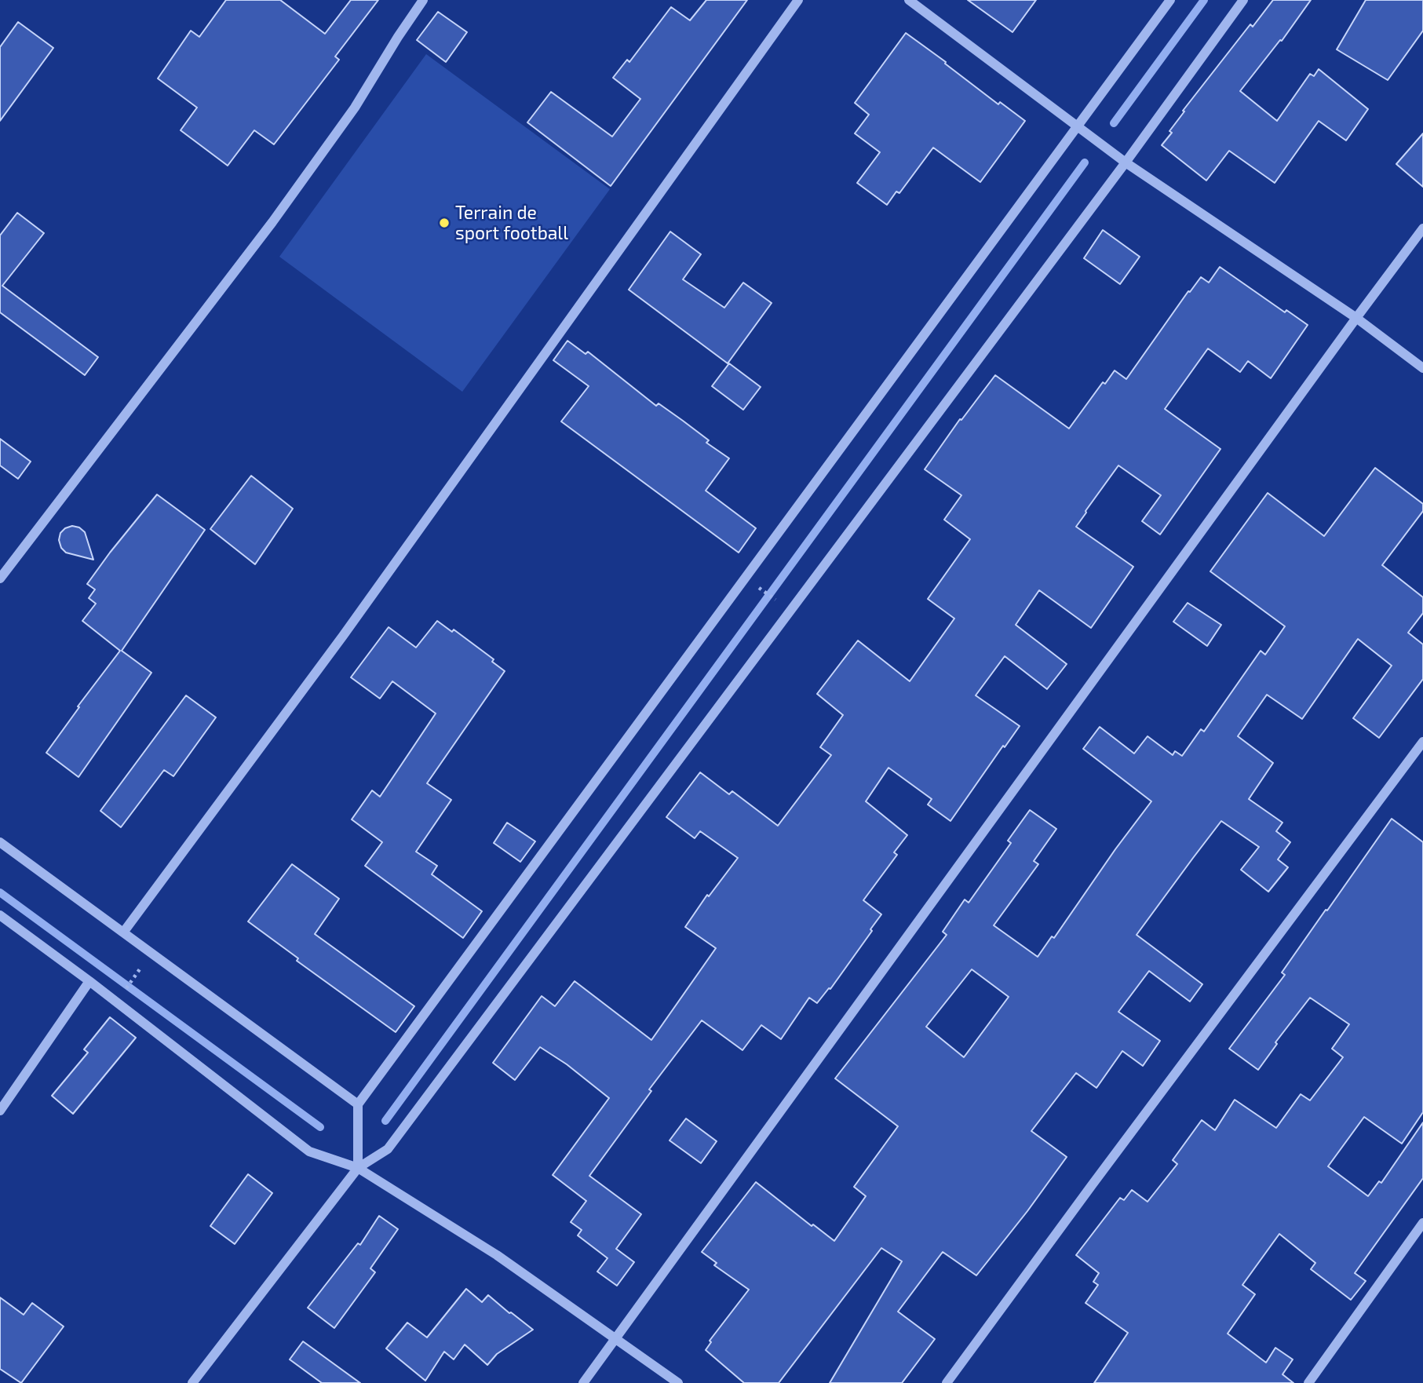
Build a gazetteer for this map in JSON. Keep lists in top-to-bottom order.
{
  "places": ["Terrain de sport football"]
}
